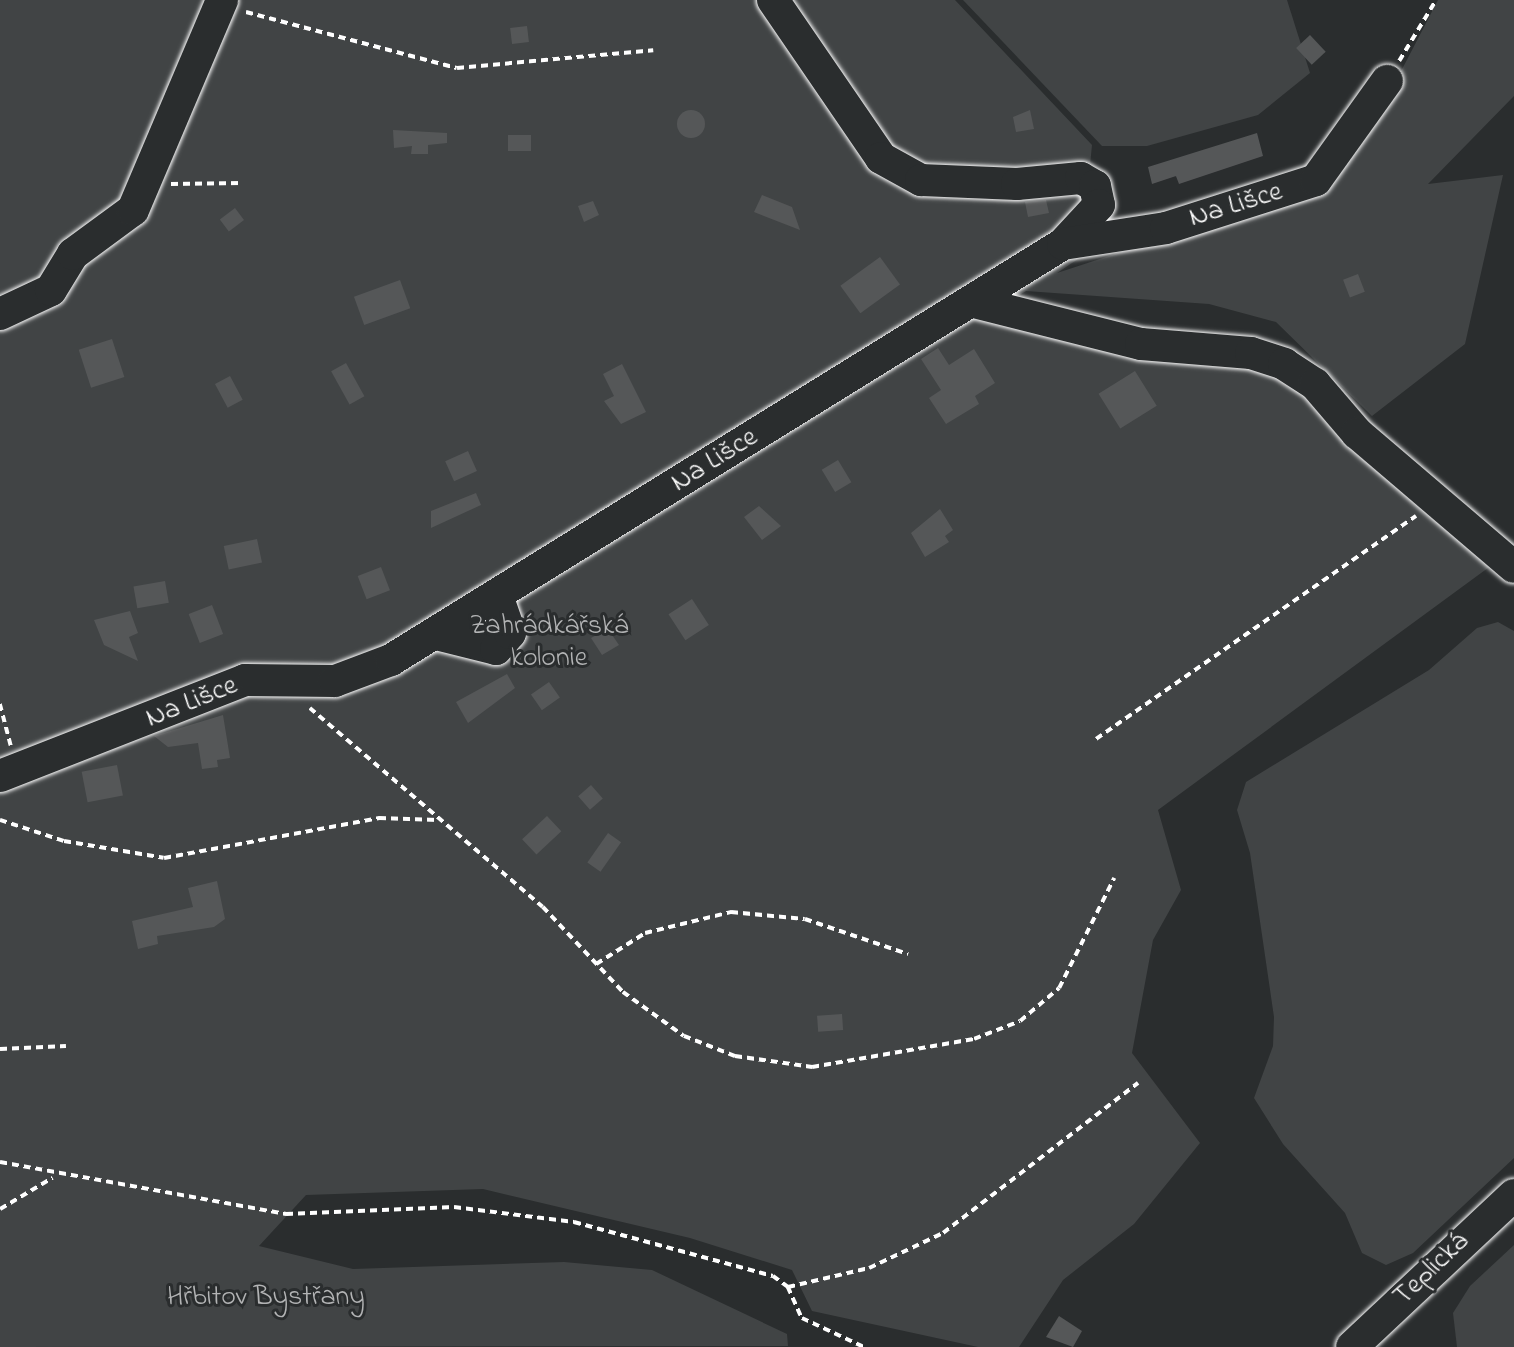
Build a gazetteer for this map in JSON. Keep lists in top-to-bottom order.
{
  "streets": {
    "street": ["Na Lišce", "Teplická"]
  },
  "parks": ["Zahrádkářská kolonie", "Hřbitov Bystřany"]
}
